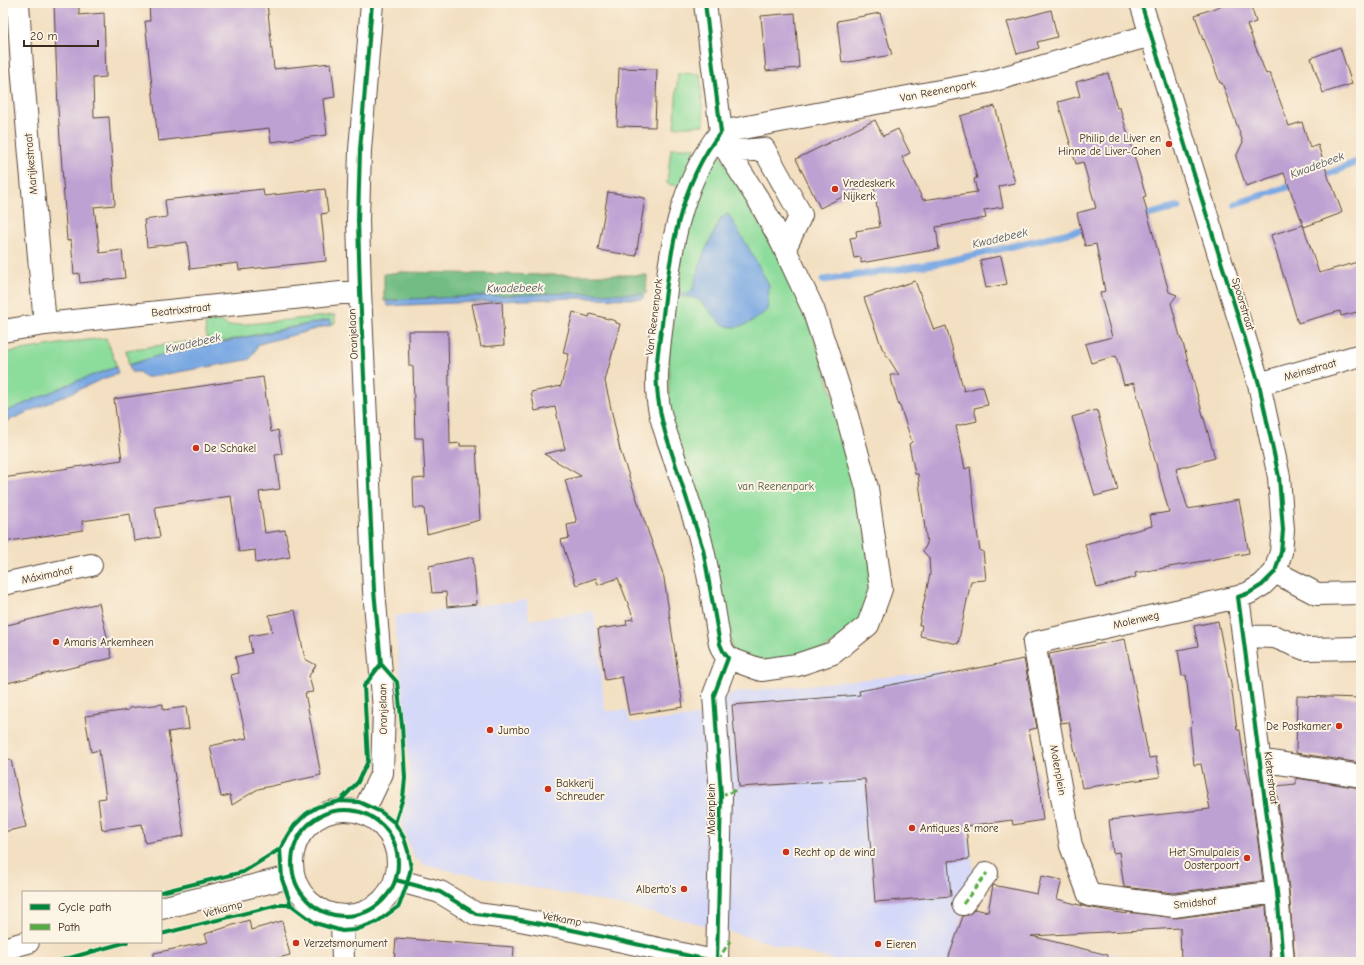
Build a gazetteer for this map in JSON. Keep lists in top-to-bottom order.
{
  "streets": {
    "street": [
      "Van Reenenpark",
      "Marijkestraat",
      "Spoorstraat",
      "Beatrixstraat",
      "Oranjelaan",
      "Meinsstraat",
      "Máximahof",
      "Molenweg",
      "Molenplein",
      "Kleterstraat",
      "Smidshof",
      "Vetkamp"
    ]
  },
  "crossings": [
    ["Van Reenenpark", "Spoorstraat"],
    ["Van Reenenpark", "Molenplein"],
    ["Marijkestraat", "Beatrixstraat"],
    ["Spoorstraat", "Meinsstraat"],
    ["Beatrixstraat", "Oranjelaan"],
    ["Oranjelaan", "Vetkamp"],
    ["Molenweg", "Molenplein"],
    ["Molenweg", "Kleterstraat"],
    ["Molenplein", "Smidshof"],
    ["Molenplein", "Vetkamp"],
    ["Kleterstraat", "Smidshof"]
  ],
  "water": ["Kwadebeek"],
  "parks": ["van Reenenpark"],
  "places": [
    "Philip de Liver en Hinne de Liver-Cohen",
    "Vredeskerk Nijkerk",
    "De Schakel",
    "Amaris Arkemheen",
    "De Postkamer",
    "Jumbo",
    "Bakkerij Schreuder",
    "Antiques & more",
    "Recht op de wind",
    "Het Smulpaleis Oosterpoort",
    "Alberto's",
    "Verzetsmonument",
    "Eieren"
  ],
  "legend": ["Cycle path", "Path"],
  "scale_bar": "20 m"
}
